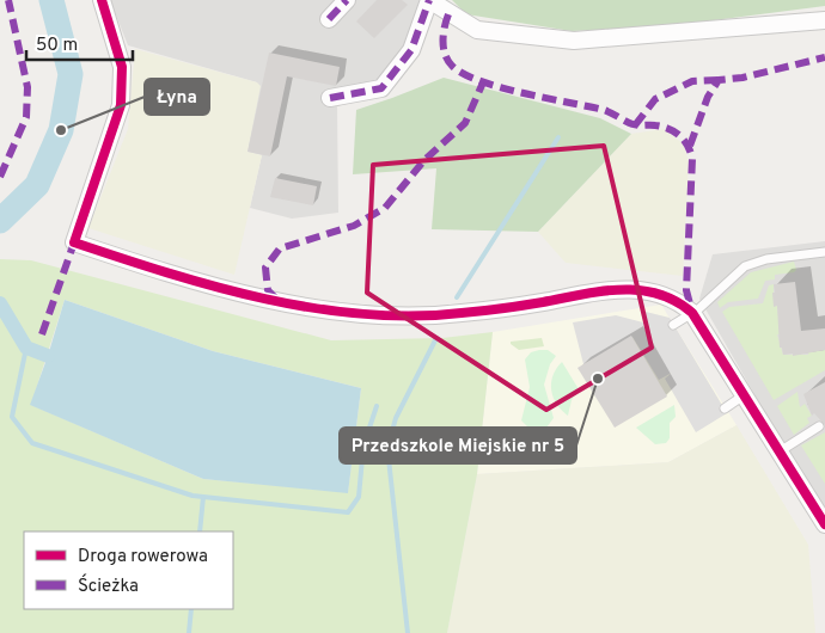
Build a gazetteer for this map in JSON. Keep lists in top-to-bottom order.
{
  "places": ["Łyna", "Przedszkole Miejskie nr 5"],
  "legend": ["Droga rowerowa", "Ścieżka"],
  "scale_bar": "50 m"
}
